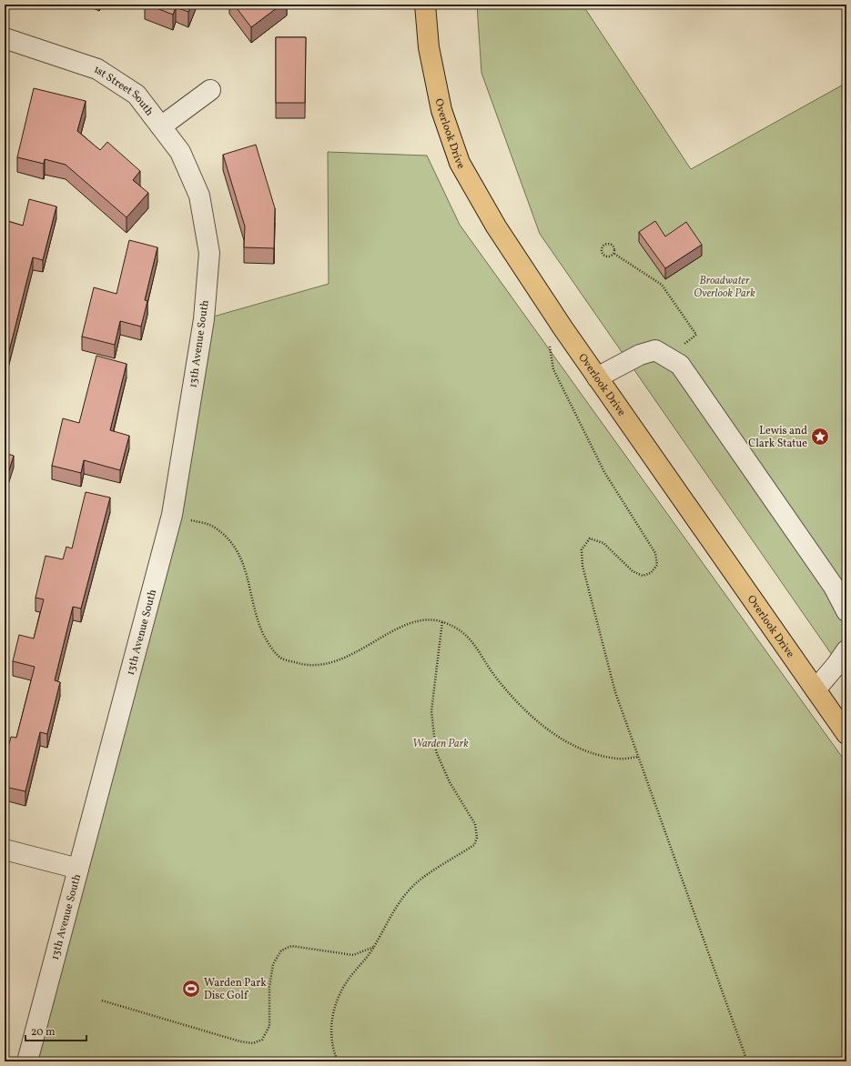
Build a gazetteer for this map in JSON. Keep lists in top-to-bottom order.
{
  "streets": {
    "main road": ["Overlook Drive"],
    "street": ["1st Street South", "13th Avenue South"]
  },
  "crossings": [
    ["1st Street South", "13th Avenue South"]
  ],
  "parks": ["Broadwater Overlook Park", "Warden Park"],
  "places": {
    "place": ["Lewis and Clark Statue"],
    "sports": ["Warden Park Disc Golf"]
  },
  "scale_bar": "20 m"
}
